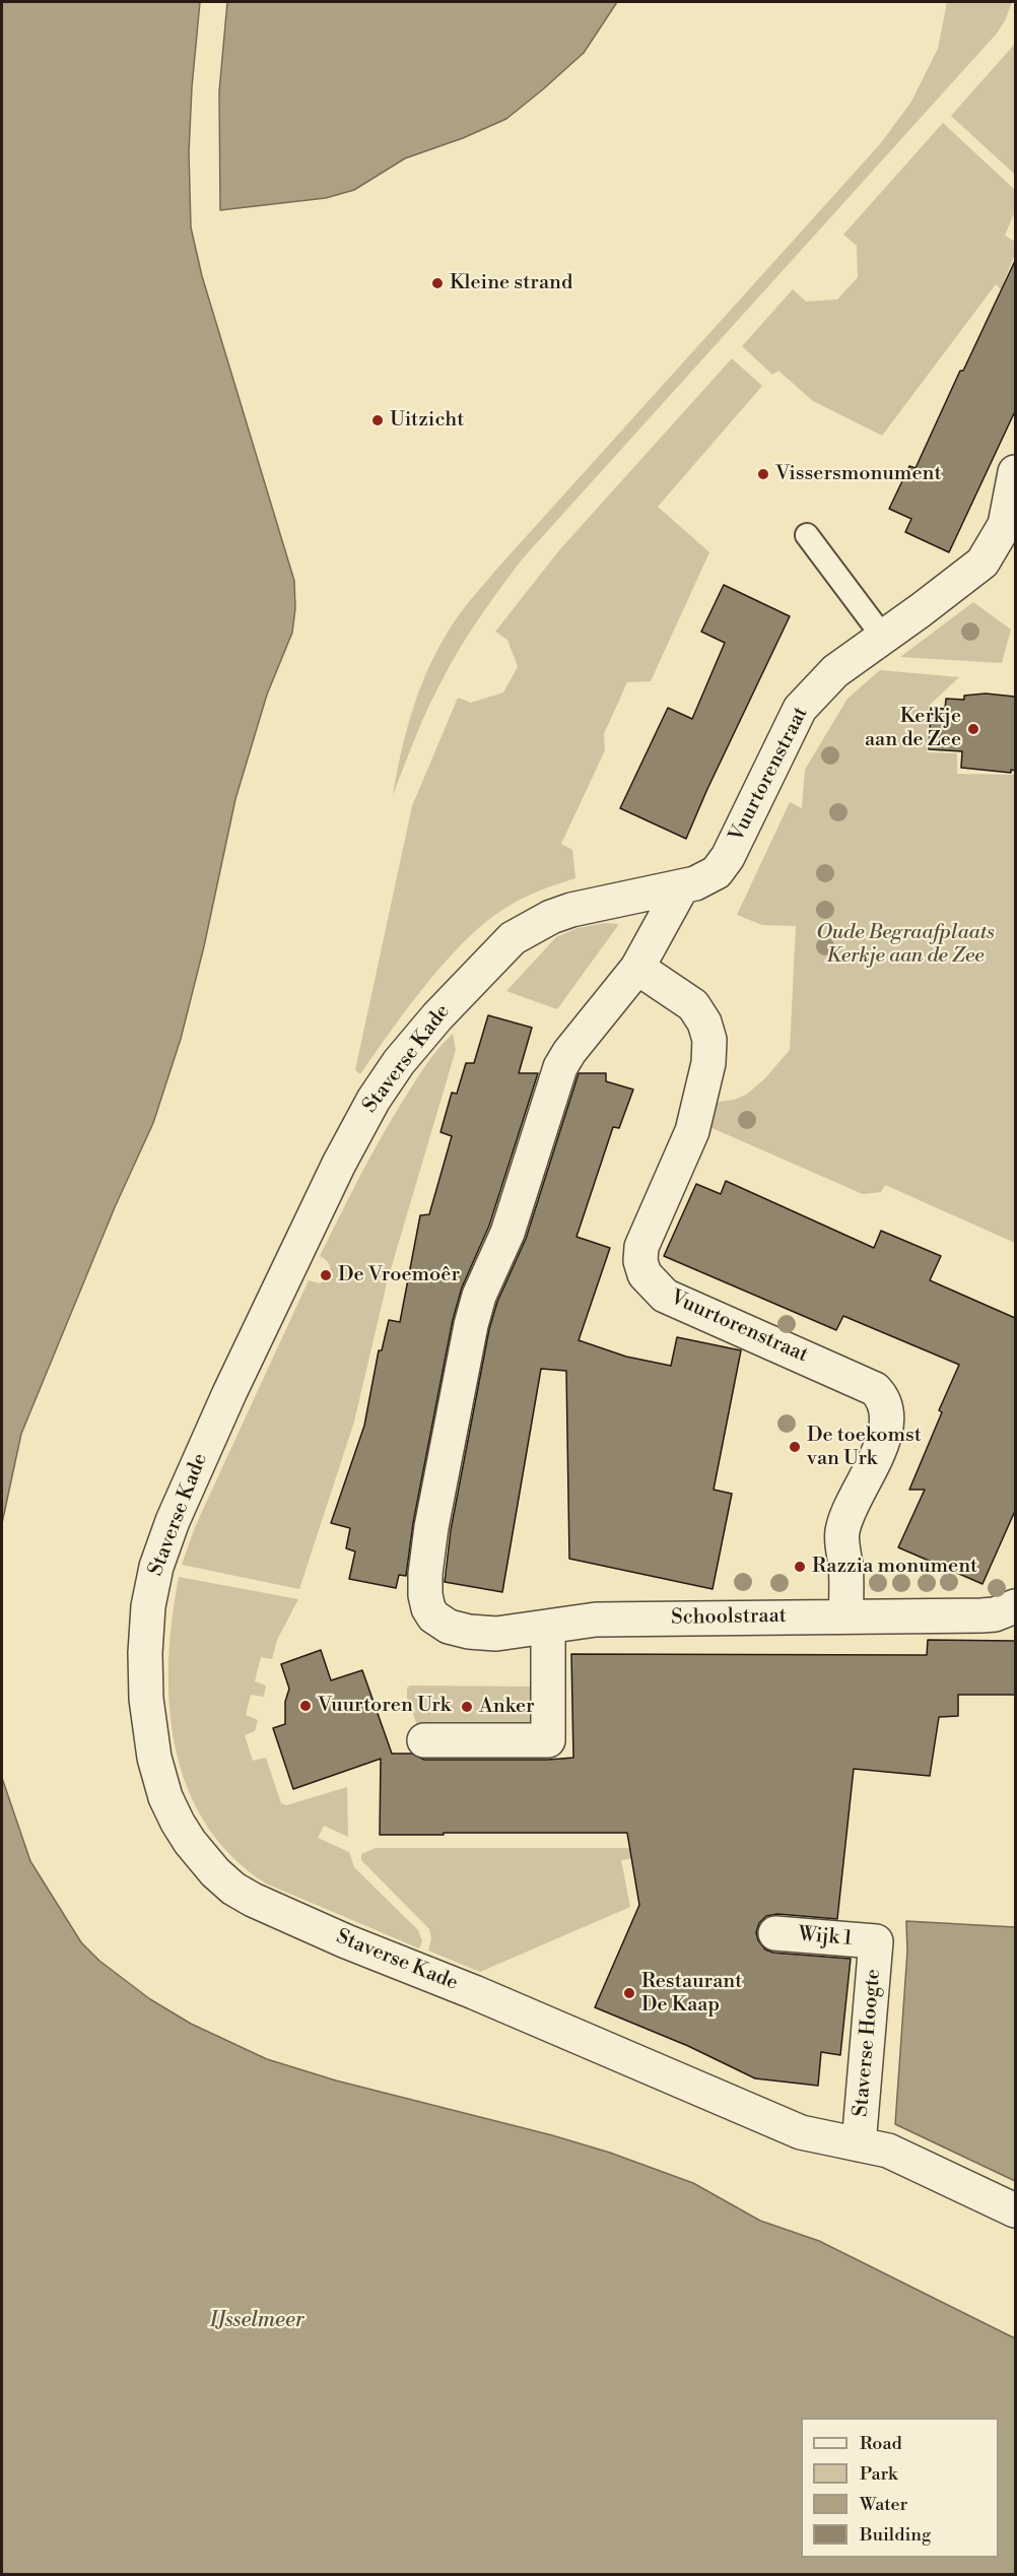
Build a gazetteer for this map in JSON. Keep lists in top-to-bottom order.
{
  "streets": {
    "street": [
      "Vuurtorenstraat",
      "Staverse Kade",
      "Schoolstraat",
      "Wijk 1",
      "Staverse Hoogte"
    ]
  },
  "crossings": [
    ["Vuurtorenstraat", "Staverse Kade"],
    ["Vuurtorenstraat", "Schoolstraat"],
    ["Staverse Kade", "Staverse Hoogte"],
    ["Wijk 1", "Staverse Hoogte"]
  ],
  "water": ["IJsselmeer"],
  "parks": ["Oude Begraafplaats Kerkje aan de Zee"],
  "places": [
    "Kleine strand",
    "Uitzicht",
    "Vissersmonument",
    "Kerkje aan de Zee",
    "De Vroemoêr",
    "De toekomst van Urk",
    "Razzia monument",
    "Vuurtoren Urk",
    "Anker",
    "Restaurant De Kaap"
  ],
  "legend": [
    "Road",
    "Park",
    "Water",
    "Building"
  ]
}
